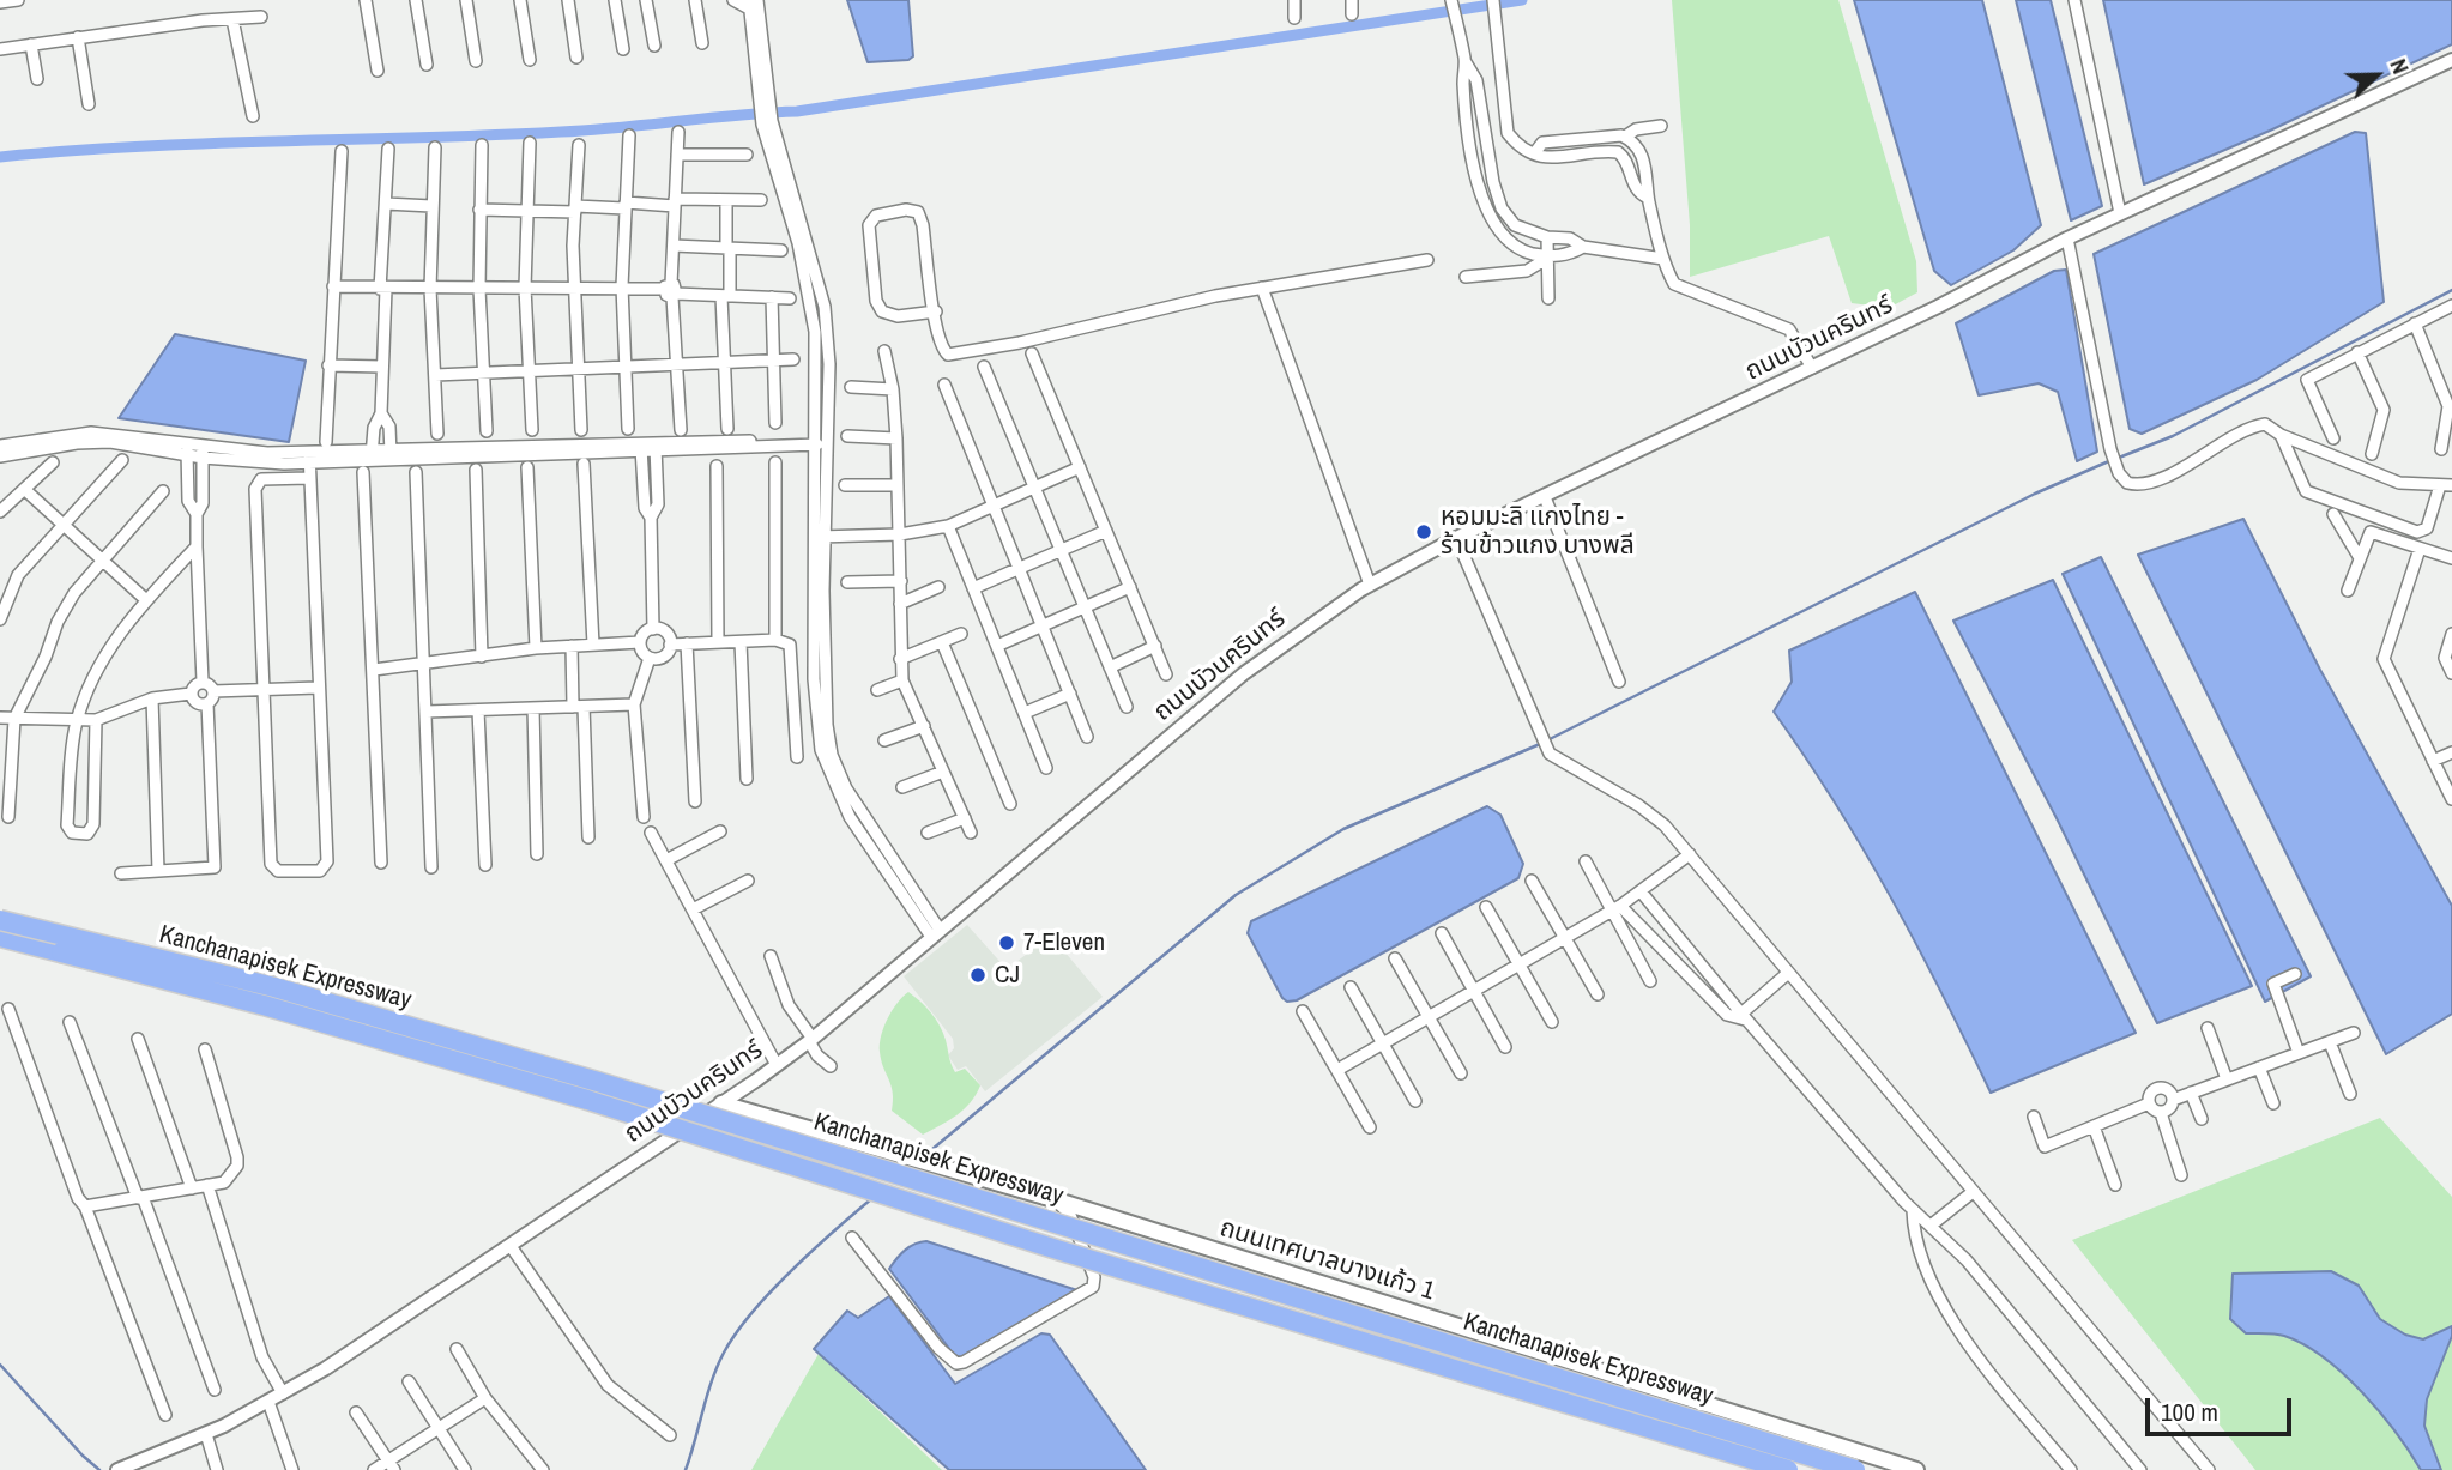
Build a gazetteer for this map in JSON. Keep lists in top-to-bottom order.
{
  "streets": {
    "highway": ["Kanchanapisek Expressway"],
    "main road": ["ถนนเทศบาลบางแก้ว 1"],
    "street": ["ถนนบัวนครินทร์"]
  },
  "crossings": [
    ["ถนนบัวนครินทร์", "ถนนเทศบาลบางแก้ว 1"]
  ],
  "places": ["หอมมะลิ เเกงไทย - ร้านข้าวแกง บางพลี", "7-Eleven", "CJ"],
  "scale_bar": "100 m",
  "north": "right"
}
